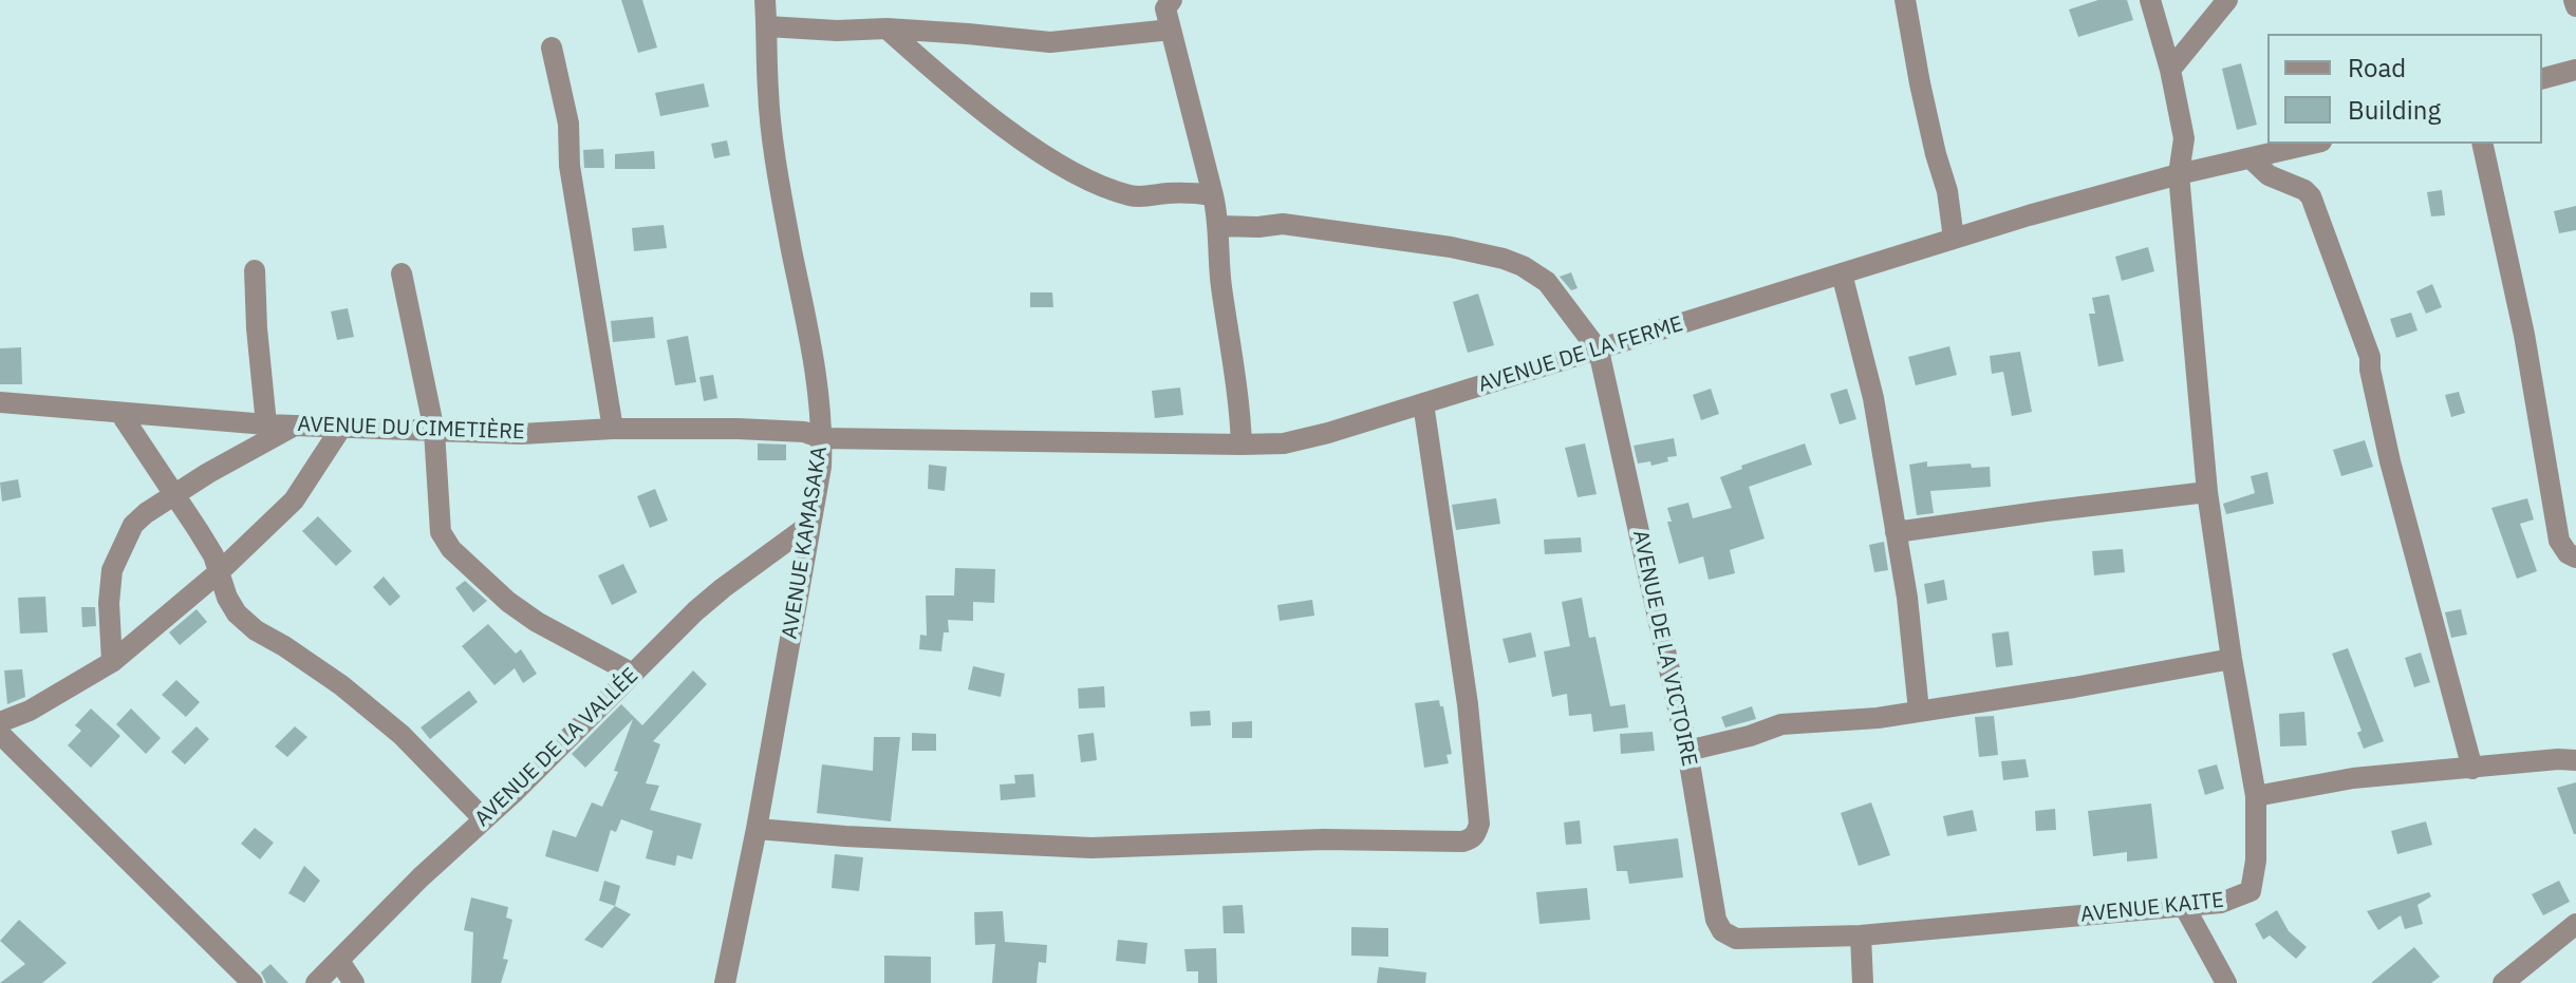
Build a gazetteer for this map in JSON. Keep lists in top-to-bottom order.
{
  "streets": {
    "street": [
      "AVENUE DE LA FERME",
      "AVENUE DU CIMETIÈRE",
      "AVENUE KAMASAKA",
      "AVENUE DE LA VICTOIRE",
      "AVENUE DE LA VALLÉE",
      "AVENUE KAITE"
    ]
  },
  "crossings": [
    ["AVENUE DE LA FERME", "AVENUE DU CIMETIÈRE"],
    ["AVENUE DE LA FERME", "AVENUE KAMASAKA"],
    ["AVENUE DE LA FERME", "AVENUE DE LA VICTOIRE"],
    ["AVENUE DU CIMETIÈRE", "AVENUE KAMASAKA"],
    ["AVENUE KAMASAKA", "AVENUE DE LA VALLÉE"],
    ["AVENUE DE LA VICTOIRE", "AVENUE KAITE"]
  ],
  "legend": ["Road", "Building"]
}
